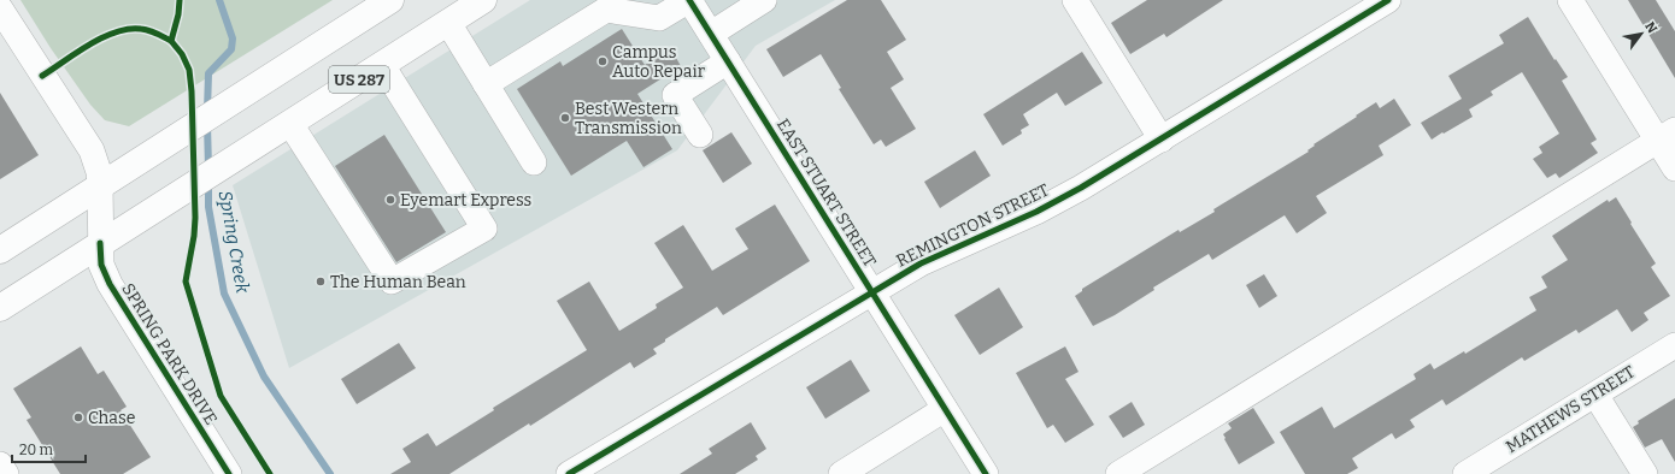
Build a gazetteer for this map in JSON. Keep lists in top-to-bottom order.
{
  "streets": {
    "highway": ["US 287"],
    "street": [
      "EAST STUART STREET",
      "REMINGTON STREET",
      "SPRING PARK DRIVE",
      "MATHEWS STREET"
    ]
  },
  "crossings": [
    ["US 287", "SPRING PARK DRIVE"],
    ["EAST STUART STREET", "REMINGTON STREET"]
  ],
  "water": ["Spring Creek"],
  "places": [
    "Campus Auto Repair",
    "Best Western Transmission",
    "Eyemart Express",
    "The Human Bean",
    "Chase"
  ],
  "scale_bar": "20 m",
  "north": "top right"
}
